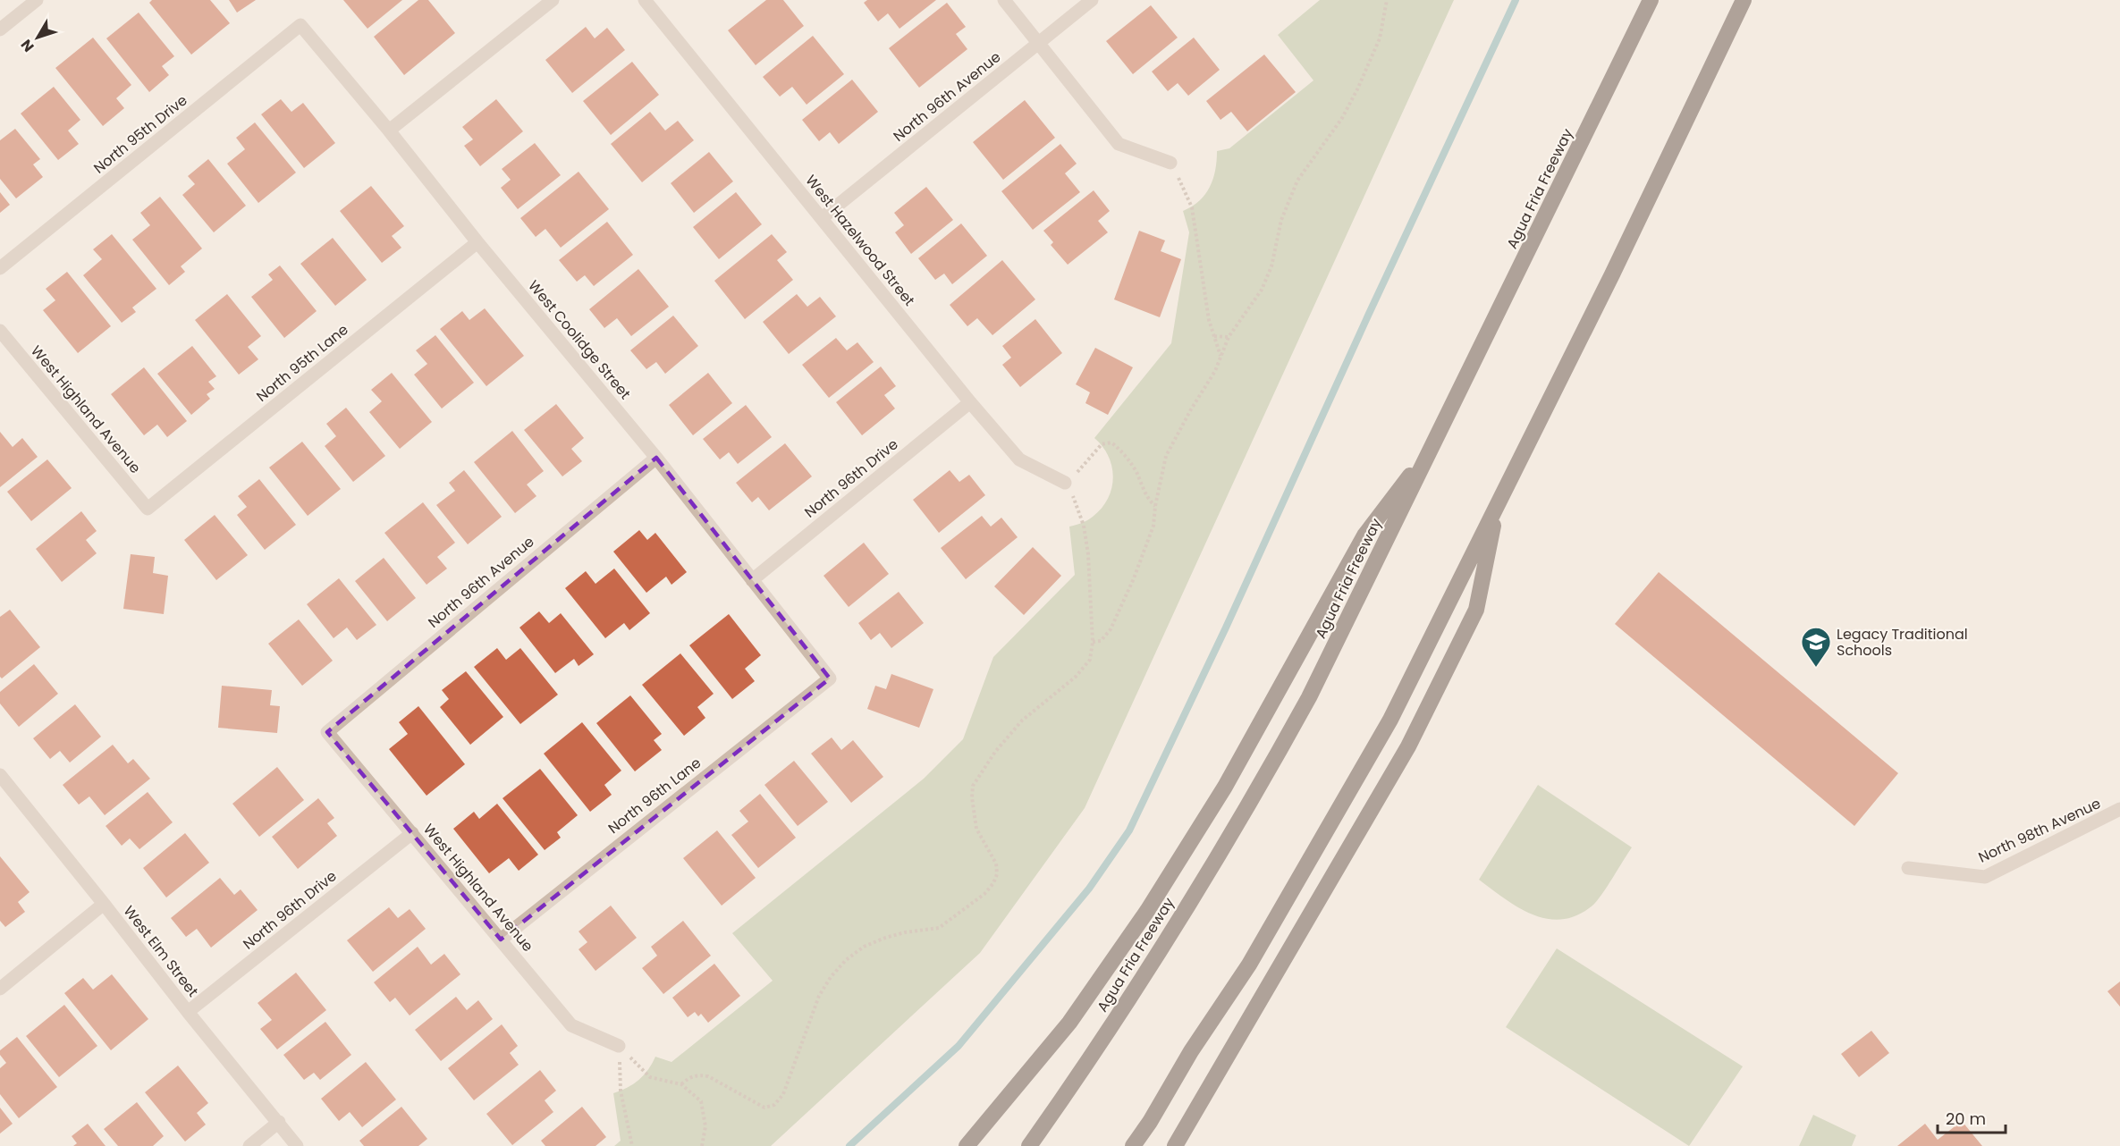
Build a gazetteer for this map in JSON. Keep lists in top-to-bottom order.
{
  "streets": {
    "highway": ["Agua Fria Freeway"],
    "street": [
      "North 96th Avenue",
      "North 95th Drive",
      "West Hazelwood Street",
      "West Coolidge Street",
      "North 95th Lane",
      "West Highland Avenue",
      "North 96th Drive",
      "North 96th Lane",
      "North 98th Avenue",
      "West Elm Street"
    ]
  },
  "crossings": [
    ["North 96th Avenue", "West Hazelwood Street"],
    ["North 96th Avenue", "West Coolidge Street"],
    ["North 96th Avenue", "West Highland Avenue"],
    ["North 95th Drive", "West Coolidge Street"],
    ["West Hazelwood Street", "North 96th Drive"],
    ["West Coolidge Street", "North 95th Lane"],
    ["West Coolidge Street", "North 96th Drive"],
    ["West Coolidge Street", "North 96th Lane"],
    ["North 95th Lane", "West Highland Avenue"],
    ["West Highland Avenue", "North 96th Drive"],
    ["West Highland Avenue", "North 96th Lane"],
    ["North 96th Drive", "West Elm Street"]
  ],
  "places": {
    "school or university": ["Legacy Traditional Schools"]
  },
  "scale_bar": "20 m",
  "north": "bottom left"
}
